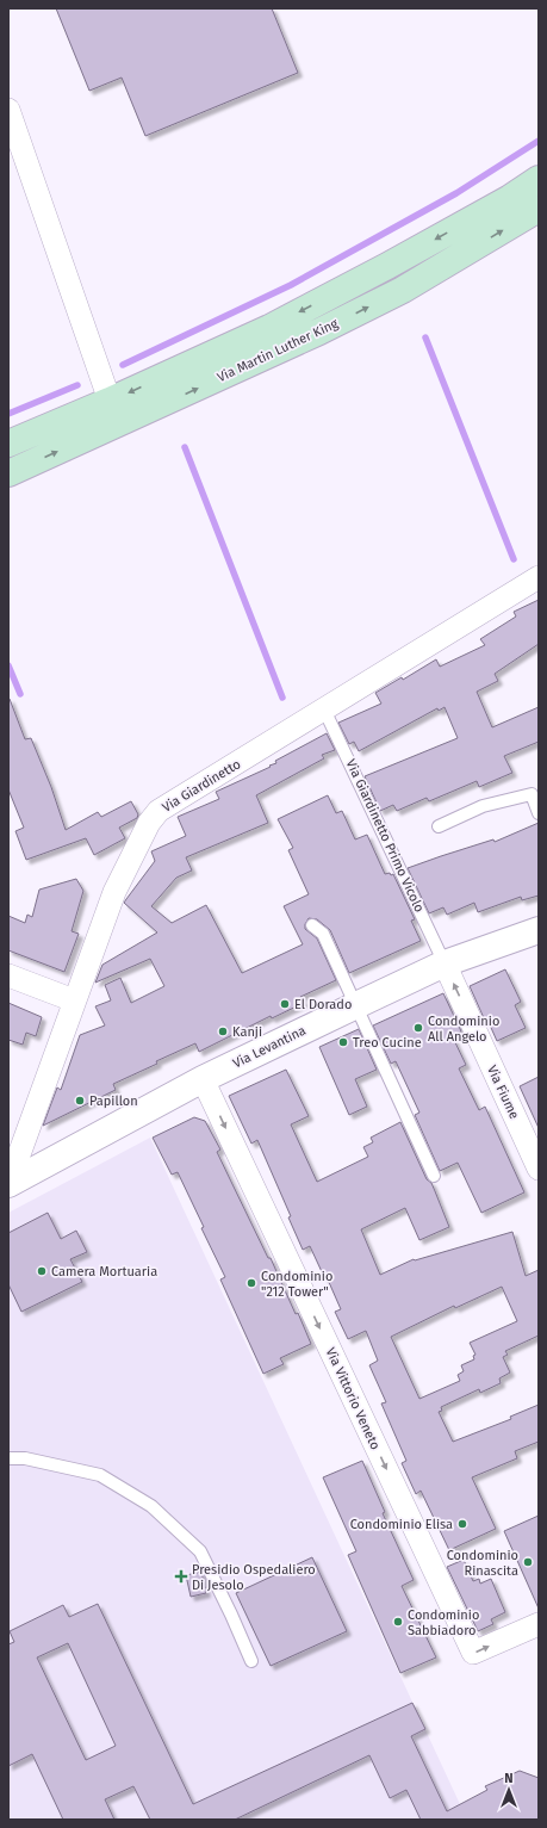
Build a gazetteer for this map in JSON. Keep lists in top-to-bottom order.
{
  "streets": {
    "main road": ["Via Martin Luther King"],
    "street": [
      "Via Giardinetto",
      "Via Levantina",
      "Via Fiume",
      "Via Vittorio Veneto"
    ],
    "lane": ["Via Giardinetto Primo Vicolo"]
  },
  "crossings": [
    ["Via Giardinetto", "Via Giardinetto Primo Vicolo"],
    ["Via Giardinetto", "Via Levantina"],
    ["Via Giardinetto Primo Vicolo", "Via Levantina"],
    ["Via Giardinetto Primo Vicolo", "Via Fiume"],
    ["Via Levantina", "Via Fiume"],
    ["Via Levantina", "Via Vittorio Veneto"]
  ],
  "one_way": ["Via Fiume", "Via Vittorio Veneto"],
  "places": {
    "other": [
      "El Dorado",
      "Condominio All Angelo",
      "Kanji",
      "Treo Cucine",
      "Papillon",
      "Camera Mortuaria",
      "Condominio \"212 Tower\"",
      "Condominio Elisa",
      "Condominio Rinascita",
      "Condominio Sabbiadoro"
    ],
    "health": ["Presidio Ospedaliero Di Jesolo"]
  },
  "north": "top"
}
